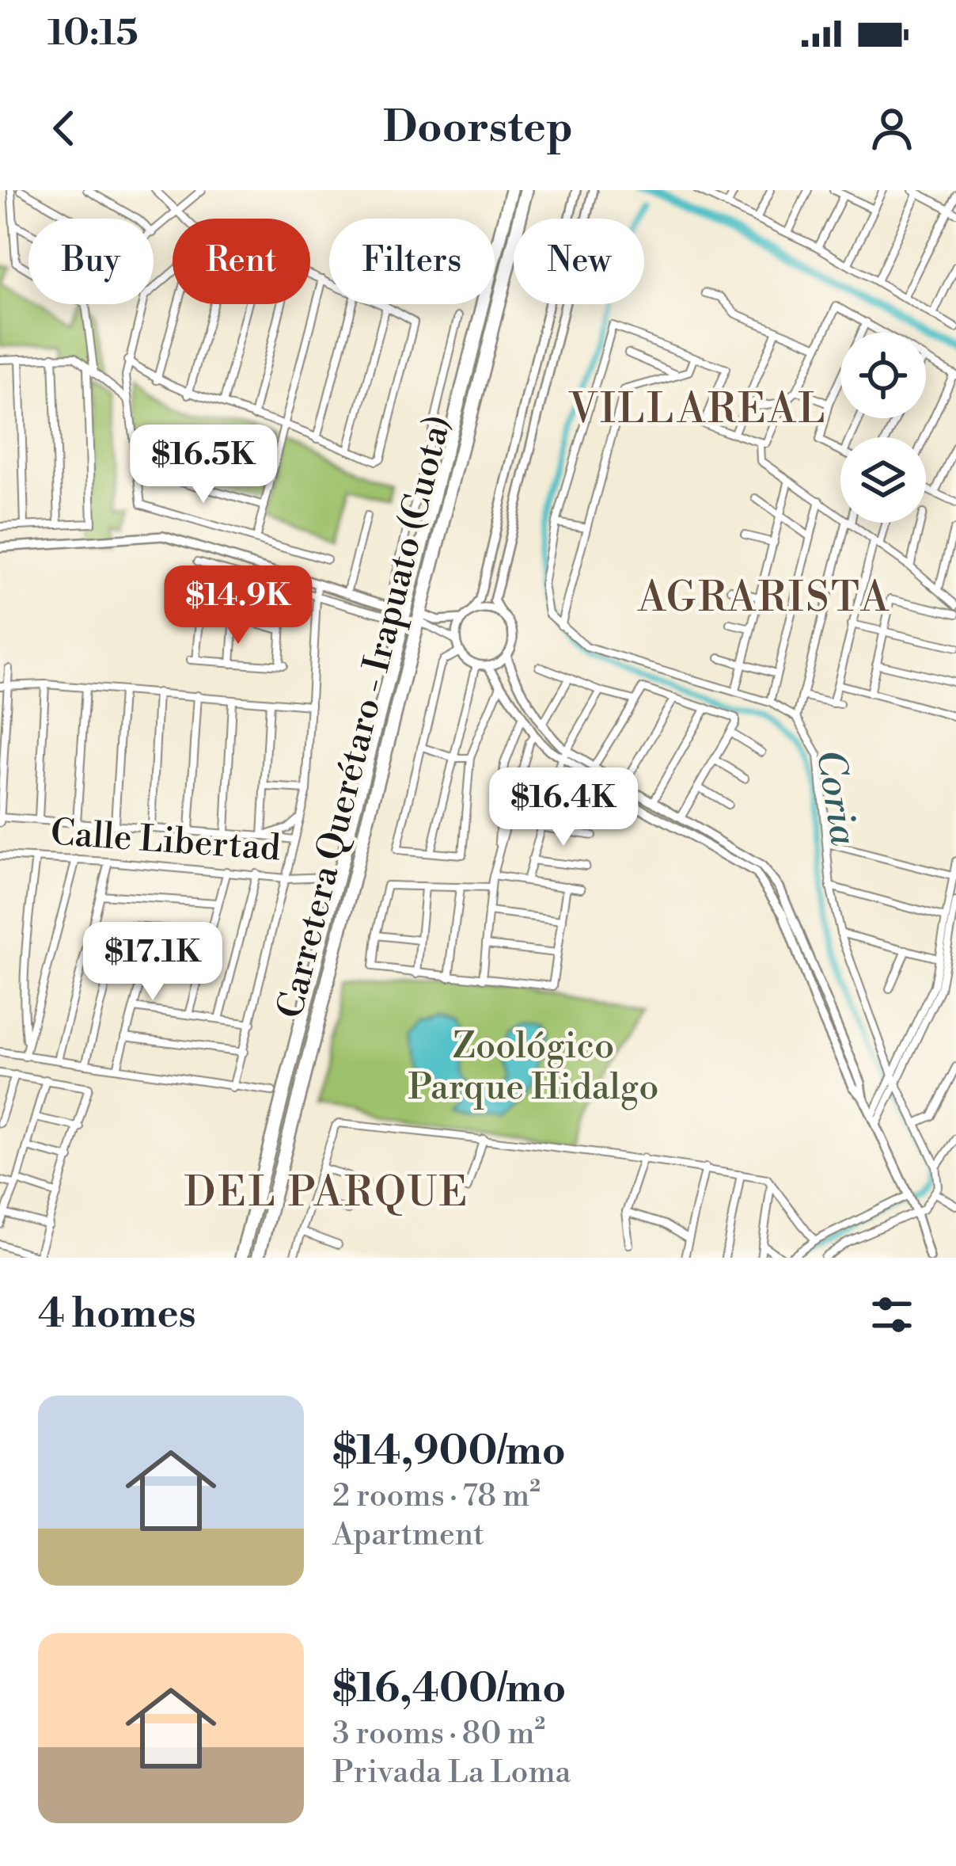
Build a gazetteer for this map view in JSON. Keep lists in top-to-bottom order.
{
  "streets": {
    "highway": ["Carretera Querétaro - Irapuato (Cuota)"],
    "street": ["Calle Libertad"]
  },
  "districts": ["VILLAREAL", "AGRARISTA", "DEL PARQUE"],
  "water": ["Coria"],
  "parks": ["Zoológico Parque Hidalgo"],
  "page": {
    "status": "10:15",
    "header": "Doorstep",
    "chip": [
      "Buy",
      "Rent",
      "Filters",
      "New"
    ],
    "price": [
      "$16.5K",
      "$14.9K",
      "$16.4K",
      "$17.1K"
    ],
    "heading": "4 homes",
    "list": [
      {
        "name": "$14,900/mo",
        "note": "2 rooms · 78 m² · Apartment"
      },
      {
        "name": "$16,400/mo",
        "note": "3 rooms · 80 m² · Privada La Loma"
      }
    ]
  }
}
